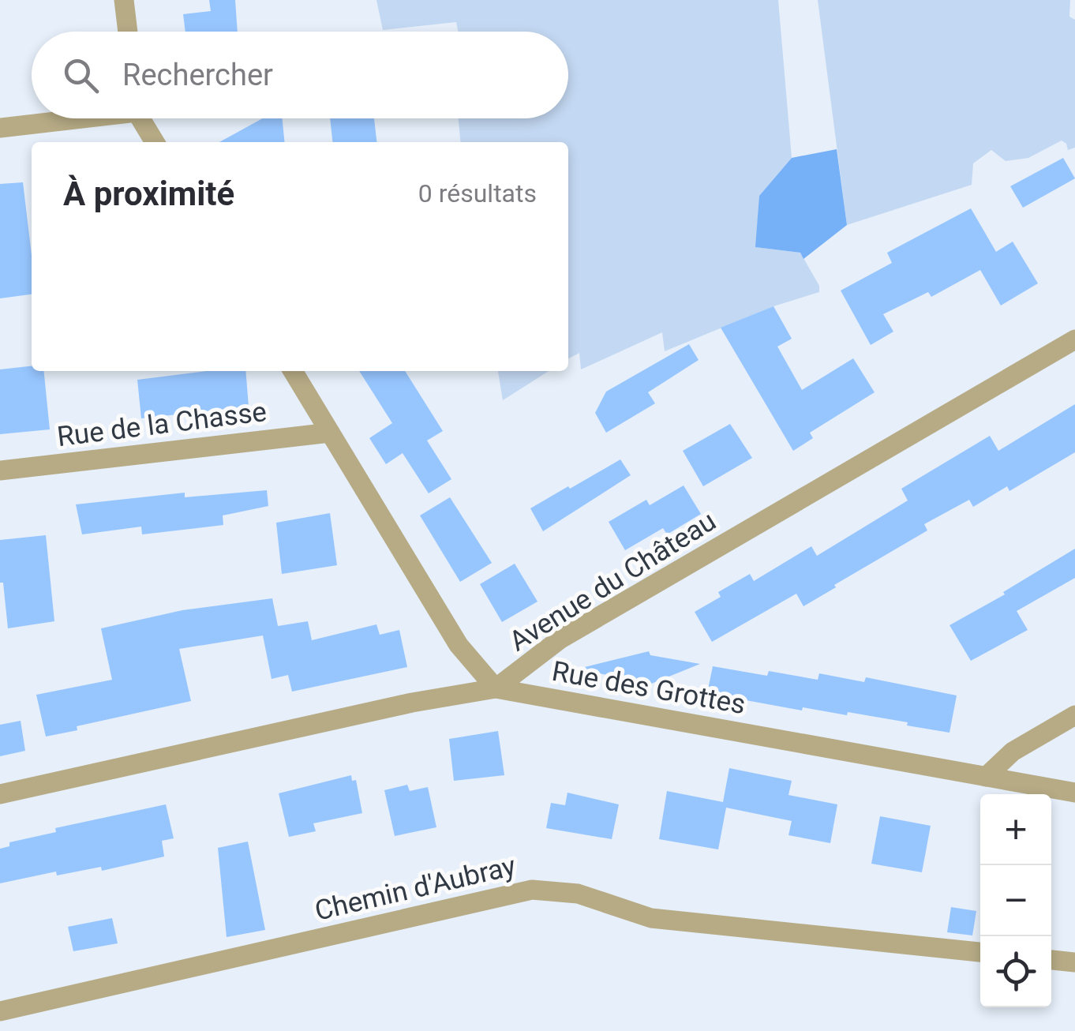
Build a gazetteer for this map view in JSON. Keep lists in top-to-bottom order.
{
  "streets": {
    "street": [
      "Rue de la Chasse",
      "Avenue du Château",
      "Rue des Grottes",
      "Chemin d'Aubray"
    ]
  },
  "crossings": [
    ["Avenue du Château", "Rue des Grottes"]
  ],
  "page": {
    "search": "Rechercher",
    "heading": ["À proximité", "0 résultats"],
    "map_buttons": ["+", "−"]
  }
}
